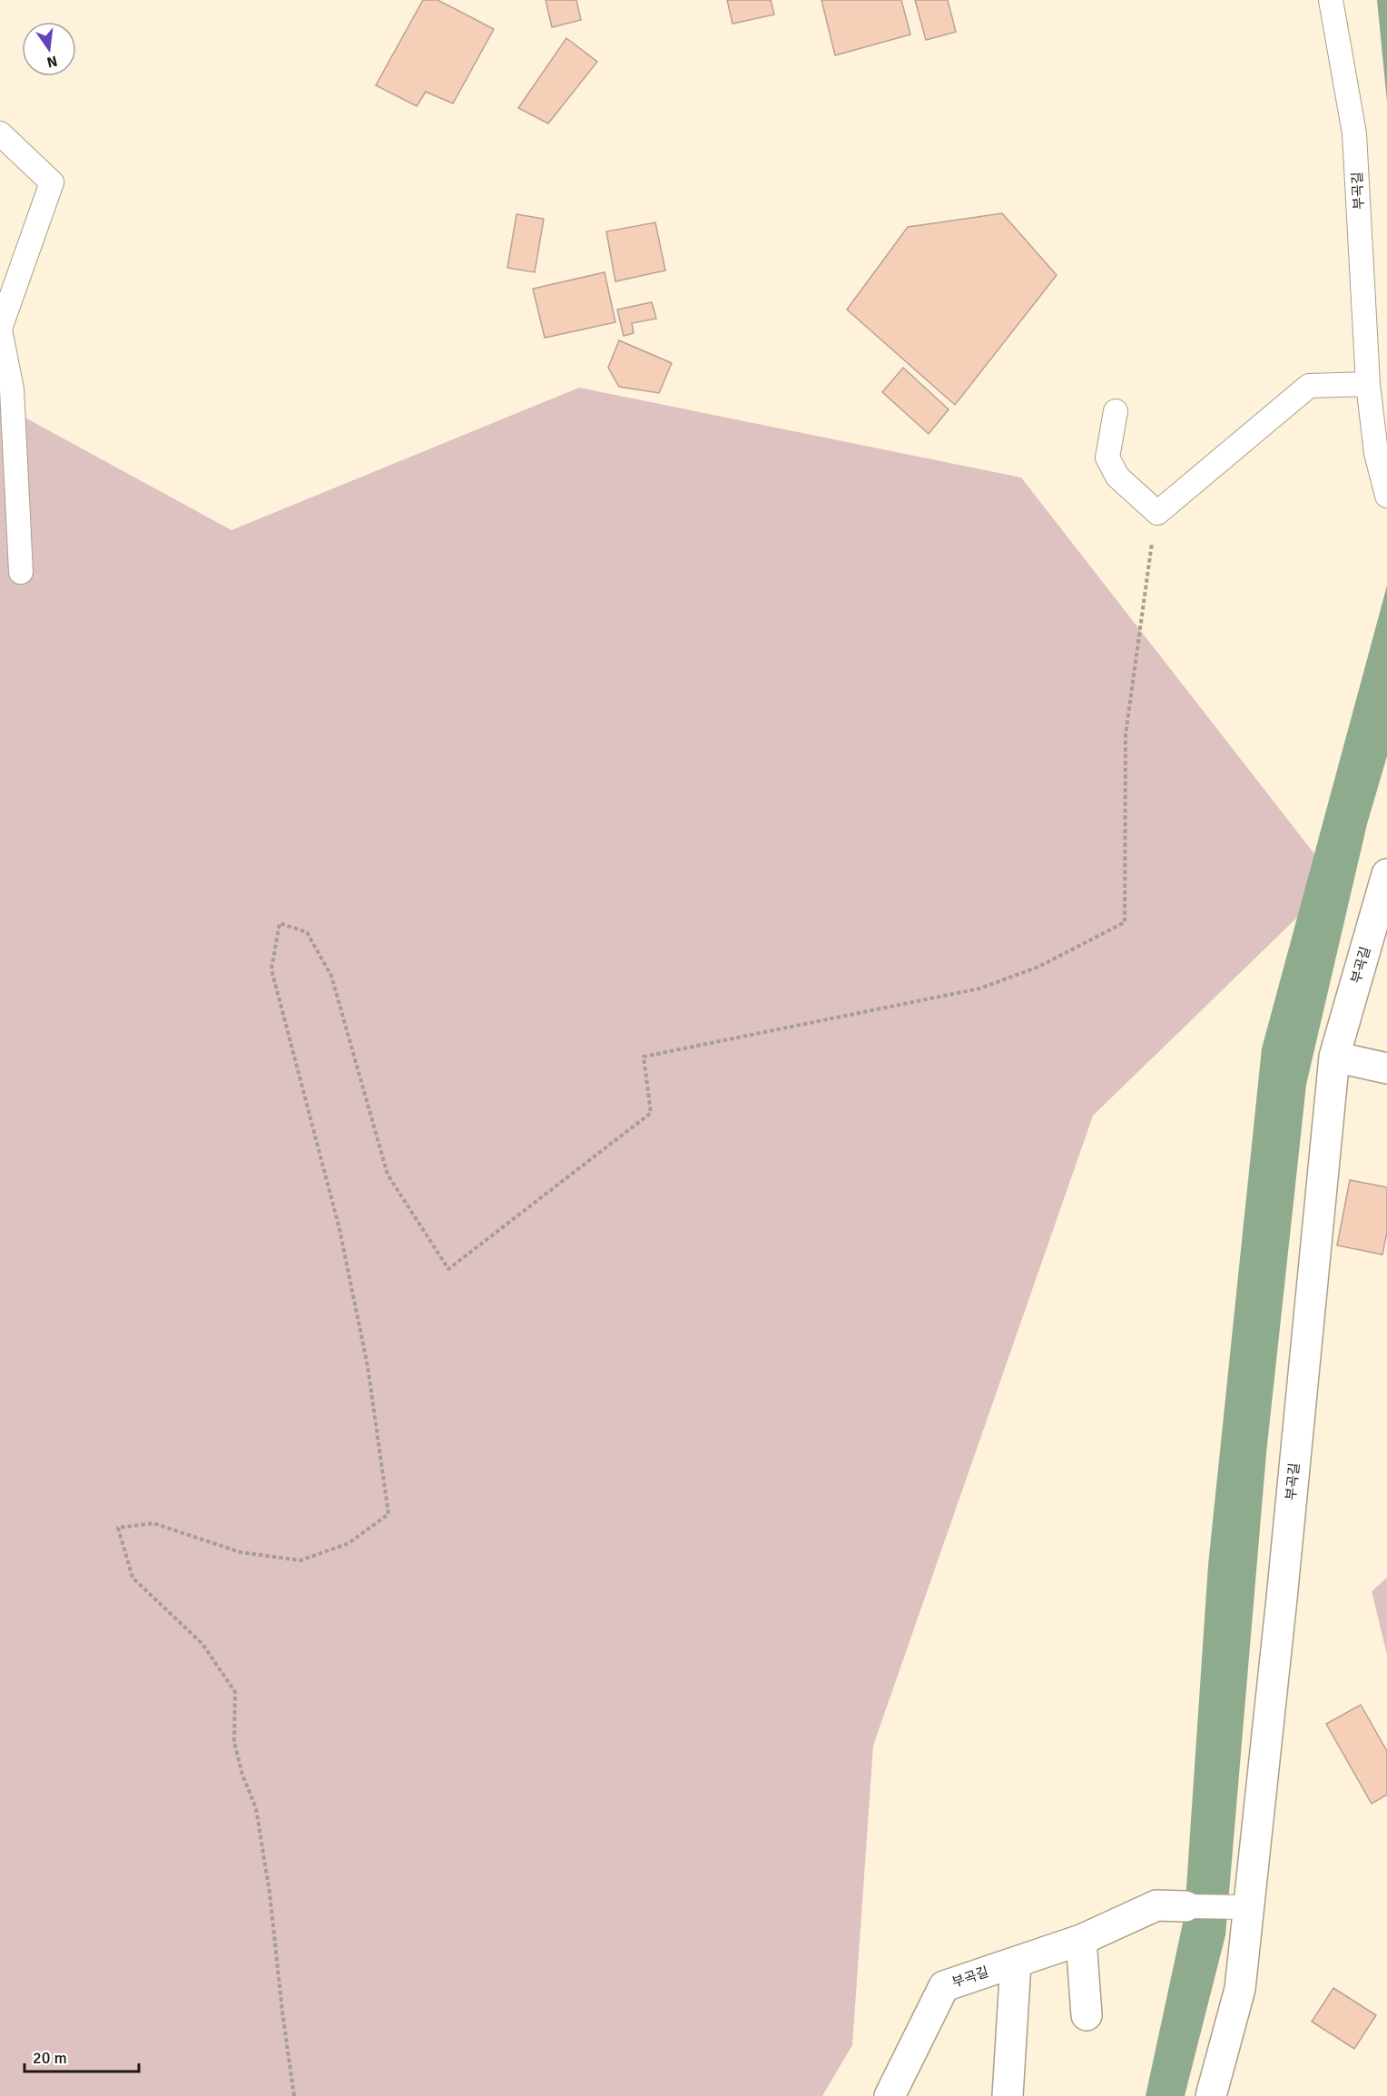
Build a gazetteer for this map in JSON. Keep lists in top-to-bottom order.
{
  "streets": {
    "street": ["부곡길"]
  },
  "scale_bar": "20 m",
  "north": "bottom"
}
